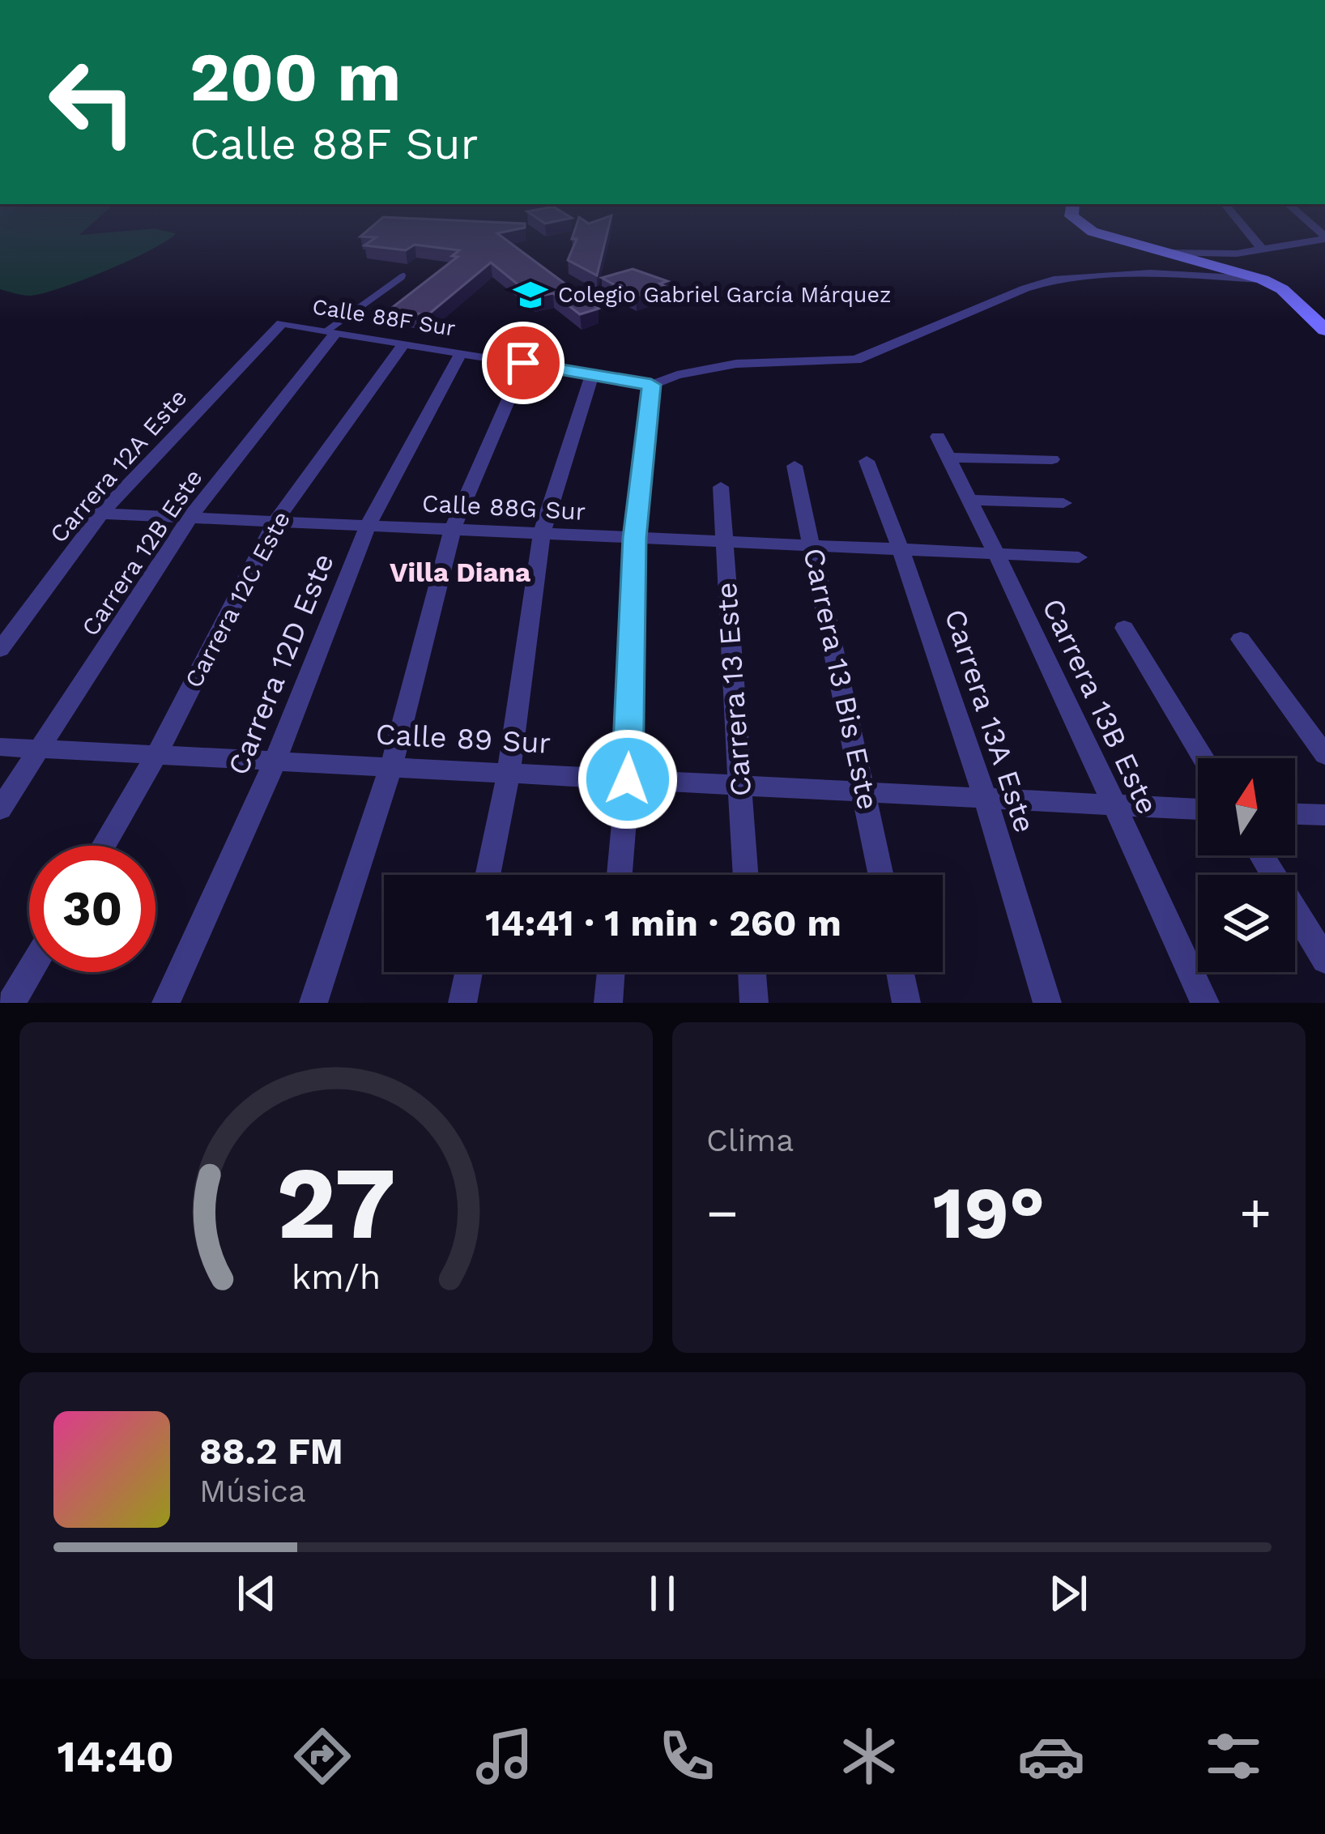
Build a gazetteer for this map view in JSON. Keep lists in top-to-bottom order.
{
  "streets": {
    "street": [
      "Calle 88F Sur",
      "Carrera 12A Este",
      "Calle 88G Sur",
      "Carrera 12B Este",
      "Carrera 12C Este",
      "Carrera 12D Este",
      "Carrera 13 Bis Este",
      "Carrera 13 Este",
      "Carrera 13B Este",
      "Carrera 13A Este",
      "Calle 89 Sur"
    ]
  },
  "crossings": [
    ["Calle 88F Sur", "Carrera 12A Este"],
    ["Calle 88F Sur", "Carrera 12B Este"],
    ["Calle 88F Sur", "Carrera 12C Este"],
    ["Calle 88F Sur", "Carrera 12D Este"],
    ["Carrera 12A Este", "Calle 88G Sur"],
    ["Calle 88G Sur", "Carrera 12B Este"],
    ["Calle 88G Sur", "Carrera 12C Este"],
    ["Calle 88G Sur", "Carrera 12D Este"],
    ["Calle 88G Sur", "Carrera 13 Bis Este"],
    ["Calle 88G Sur", "Carrera 13 Este"],
    ["Calle 88G Sur", "Carrera 13B Este"],
    ["Calle 88G Sur", "Carrera 13A Este"],
    ["Carrera 12B Este", "Calle 89 Sur"],
    ["Carrera 12C Este", "Calle 89 Sur"],
    ["Carrera 12D Este", "Calle 89 Sur"],
    ["Carrera 13 Bis Este", "Calle 89 Sur"],
    ["Carrera 13 Este", "Calle 89 Sur"],
    ["Carrera 13B Este", "Calle 89 Sur"],
    ["Carrera 13A Este", "Calle 89 Sur"]
  ],
  "districts": ["Villa Diana"],
  "places": {
    "school or university": ["Colegio Gabriel García Márquez"]
  },
  "north": "top",
  "page": {
    "turn": ["200 m", "Calle 88F Sur"],
    "limit": "30",
    "trip": "14:41 · 1 min · 260 m",
    "tile": "Clima",
    "heat": ["−", "19°", "+"],
    "song": ["88.2 FM", "Música"],
    "tabs": "14:40",
    "gauge": ["27", "km/h"]
  }
}
